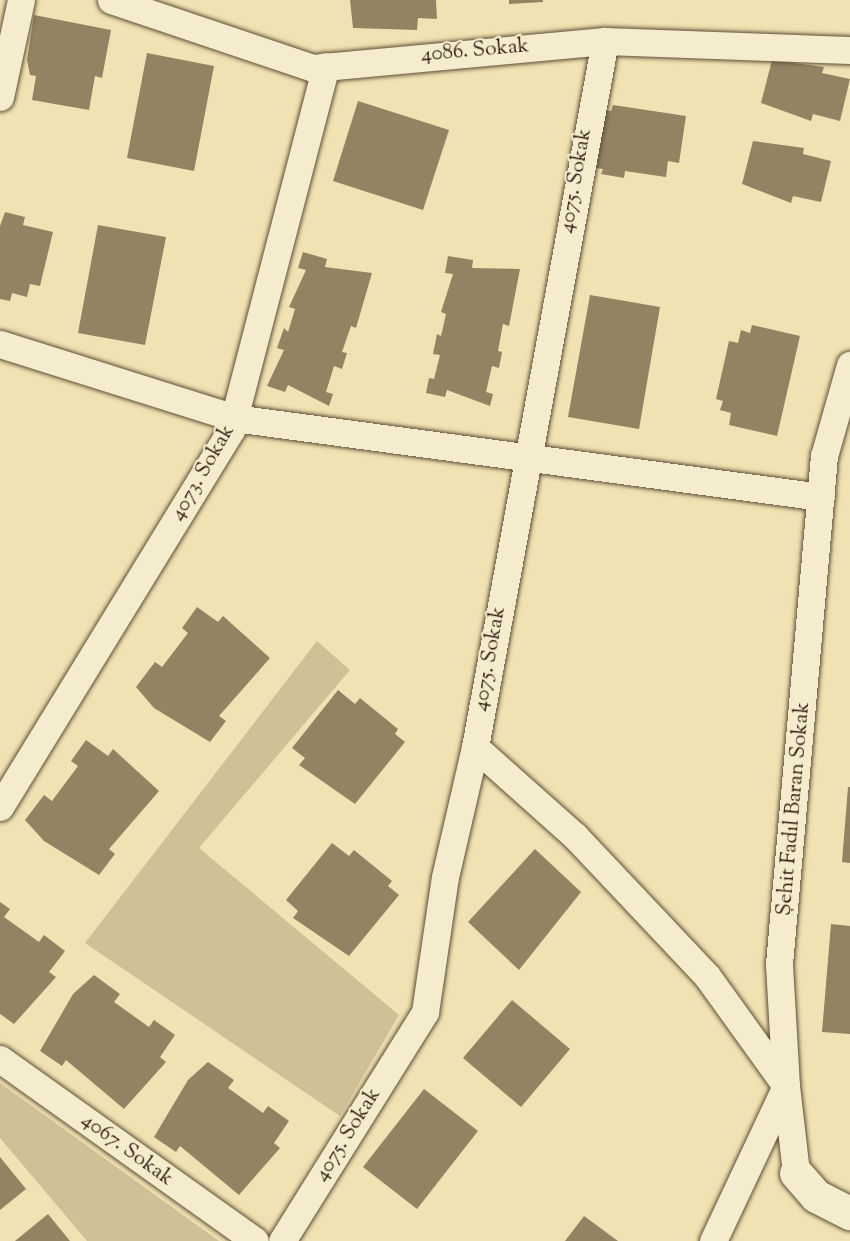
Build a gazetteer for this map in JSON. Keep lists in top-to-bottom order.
{
  "streets": {
    "street": [
      "4086. Sokak",
      "4075. Sokak",
      "4073. Sokak",
      "Şehit Fadıl Baran Sokak",
      "4067. Sokak"
    ]
  },
  "crossings": [
    ["4086. Sokak", "4075. Sokak"],
    ["4086. Sokak", "4073. Sokak"]
  ]
}
